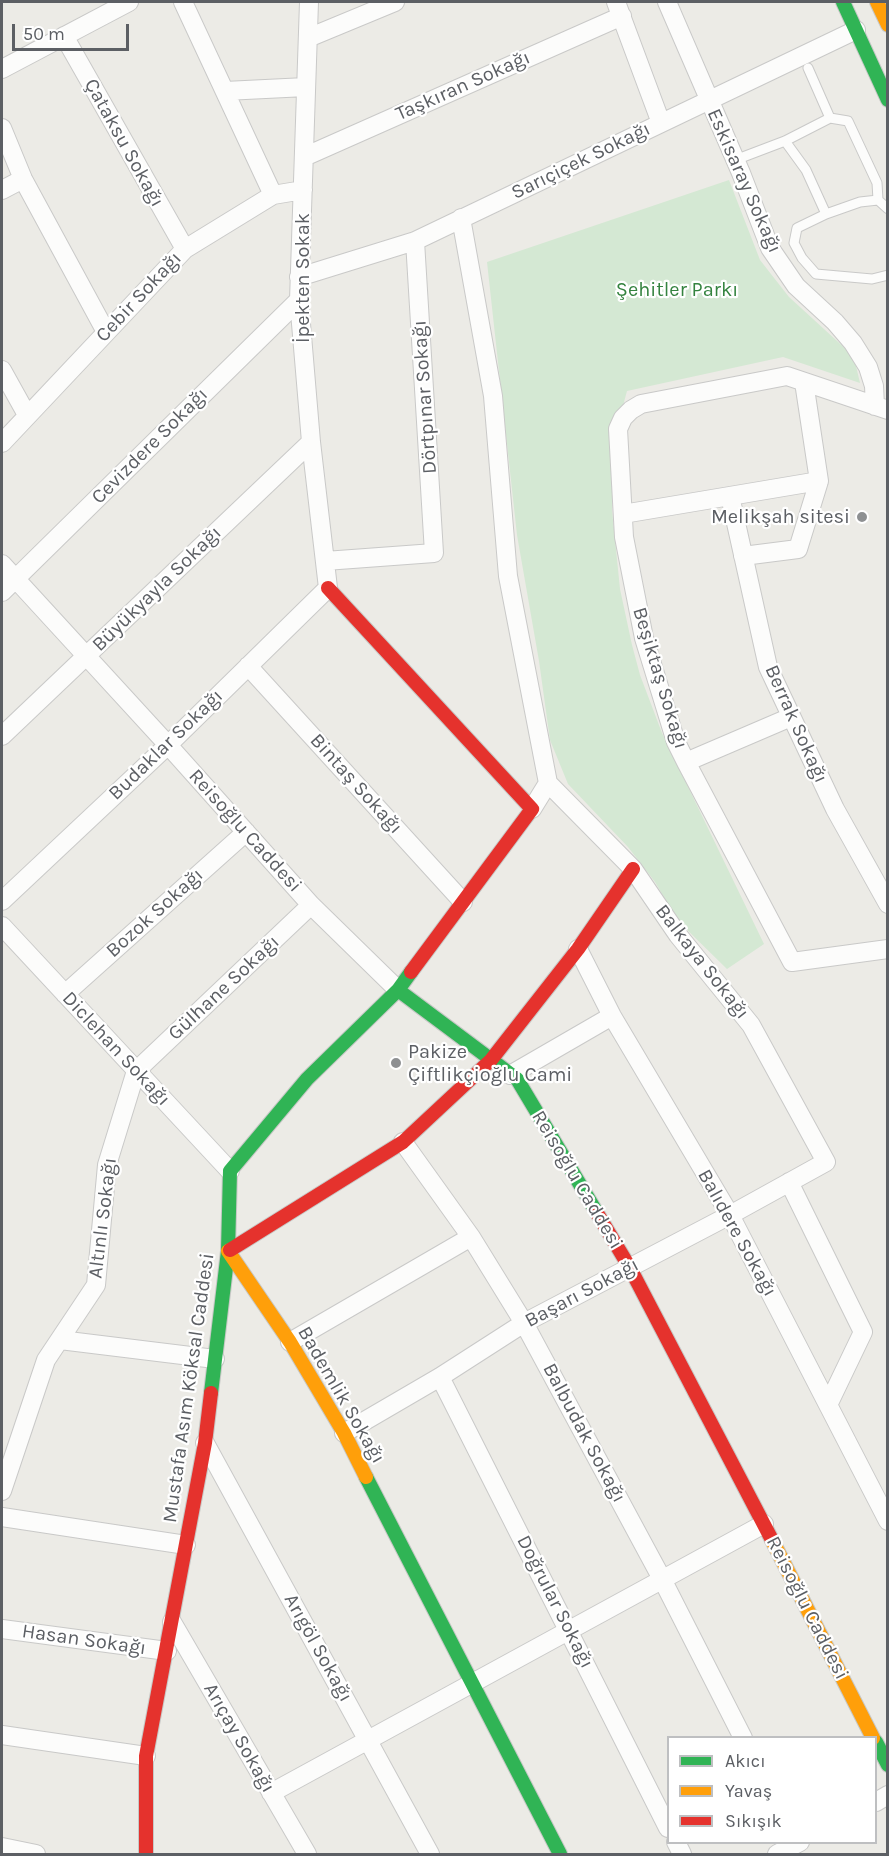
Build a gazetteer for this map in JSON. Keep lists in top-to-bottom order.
{
  "streets": {
    "street": [
      "Taşkıran Sokağı",
      "Çataksu Sokağı",
      "Sarıçiçek Sokağı",
      "Eskisaray Sokağı",
      "İpekten Sokak",
      "Cebir Sokağı",
      "Dörtpınar Sokağı",
      "Cevizdere Sokağı",
      "Büyükyayla Sokağı",
      "Beşiktaş Sokağı",
      "Berrak Sokağı",
      "Budaklar Sokağı",
      "Bintaş Sokağı",
      "Reisoğlu Caddesi",
      "Bozok Sokağı",
      "Balkaya Sokağı",
      "Gülhane Sokağı",
      "Diclehan Sokağı",
      "Altınlı Sokağı",
      "Balıdere Sokağı",
      "Başarı Sokağı",
      "Mustafa Asım Köksal Caddesi",
      "Bademlik Sokağı",
      "Balbudak Sokağı",
      "Doğrular Sokağı",
      "Hasan Sokağı",
      "Arıgöl Sokağı",
      "Arıçay Sokağı"
    ]
  },
  "crossings": [
    ["Taşkıran Sokağı", "İpekten Sokak"],
    ["Çataksu Sokağı", "Cebir Sokağı"],
    ["Sarıçiçek Sokağı", "Eskisaray Sokağı"],
    ["Sarıçiçek Sokağı", "İpekten Sokak"],
    ["Sarıçiçek Sokağı", "Dörtpınar Sokağı"],
    ["İpekten Sokak", "Cebir Sokağı"],
    ["İpekten Sokak", "Dörtpınar Sokağı"],
    ["İpekten Sokak", "Cevizdere Sokağı"],
    ["İpekten Sokak", "Büyükyayla Sokağı"],
    ["İpekten Sokak", "Budaklar Sokağı"],
    ["Cevizdere Sokağı", "Reisoğlu Caddesi"],
    ["Büyükyayla Sokağı", "Reisoğlu Caddesi"],
    ["Budaklar Sokağı", "Bintaş Sokağı"],
    ["Budaklar Sokağı", "Reisoğlu Caddesi"],
    ["Reisoğlu Caddesi", "Bozok Sokağı"],
    ["Reisoğlu Caddesi", "Gülhane Sokağı"],
    ["Reisoğlu Caddesi", "Başarı Sokağı"],
    ["Bozok Sokağı", "Diclehan Sokağı"],
    ["Balkaya Sokağı", "Başarı Sokağı"],
    ["Gülhane Sokağı", "Diclehan Sokağı"],
    ["Gülhane Sokağı", "Altınlı Sokağı"],
    ["Diclehan Sokağı", "Altınlı Sokağı"],
    ["Diclehan Sokağı", "Mustafa Asım Köksal Caddesi"],
    ["Balıdere Sokağı", "Başarı Sokağı"],
    ["Başarı Sokağı", "Bademlik Sokağı"],
    ["Başarı Sokağı", "Balbudak Sokağı"],
    ["Başarı Sokağı", "Doğrular Sokağı"],
    ["Mustafa Asım Köksal Caddesi", "Bademlik Sokağı"],
    ["Mustafa Asım Köksal Caddesi", "Hasan Sokağı"],
    ["Mustafa Asım Köksal Caddesi", "Arıgöl Sokağı"],
    ["Mustafa Asım Köksal Caddesi", "Arıçay Sokağı"]
  ],
  "parks": ["Şehitler Parkı"],
  "places": ["Melikşah sitesi", "Pakize Çiftlikçioğlu Cami"],
  "legend": ["Akıcı", "Yavaş", "Sıkışık"],
  "scale_bar": "50 m"
}
